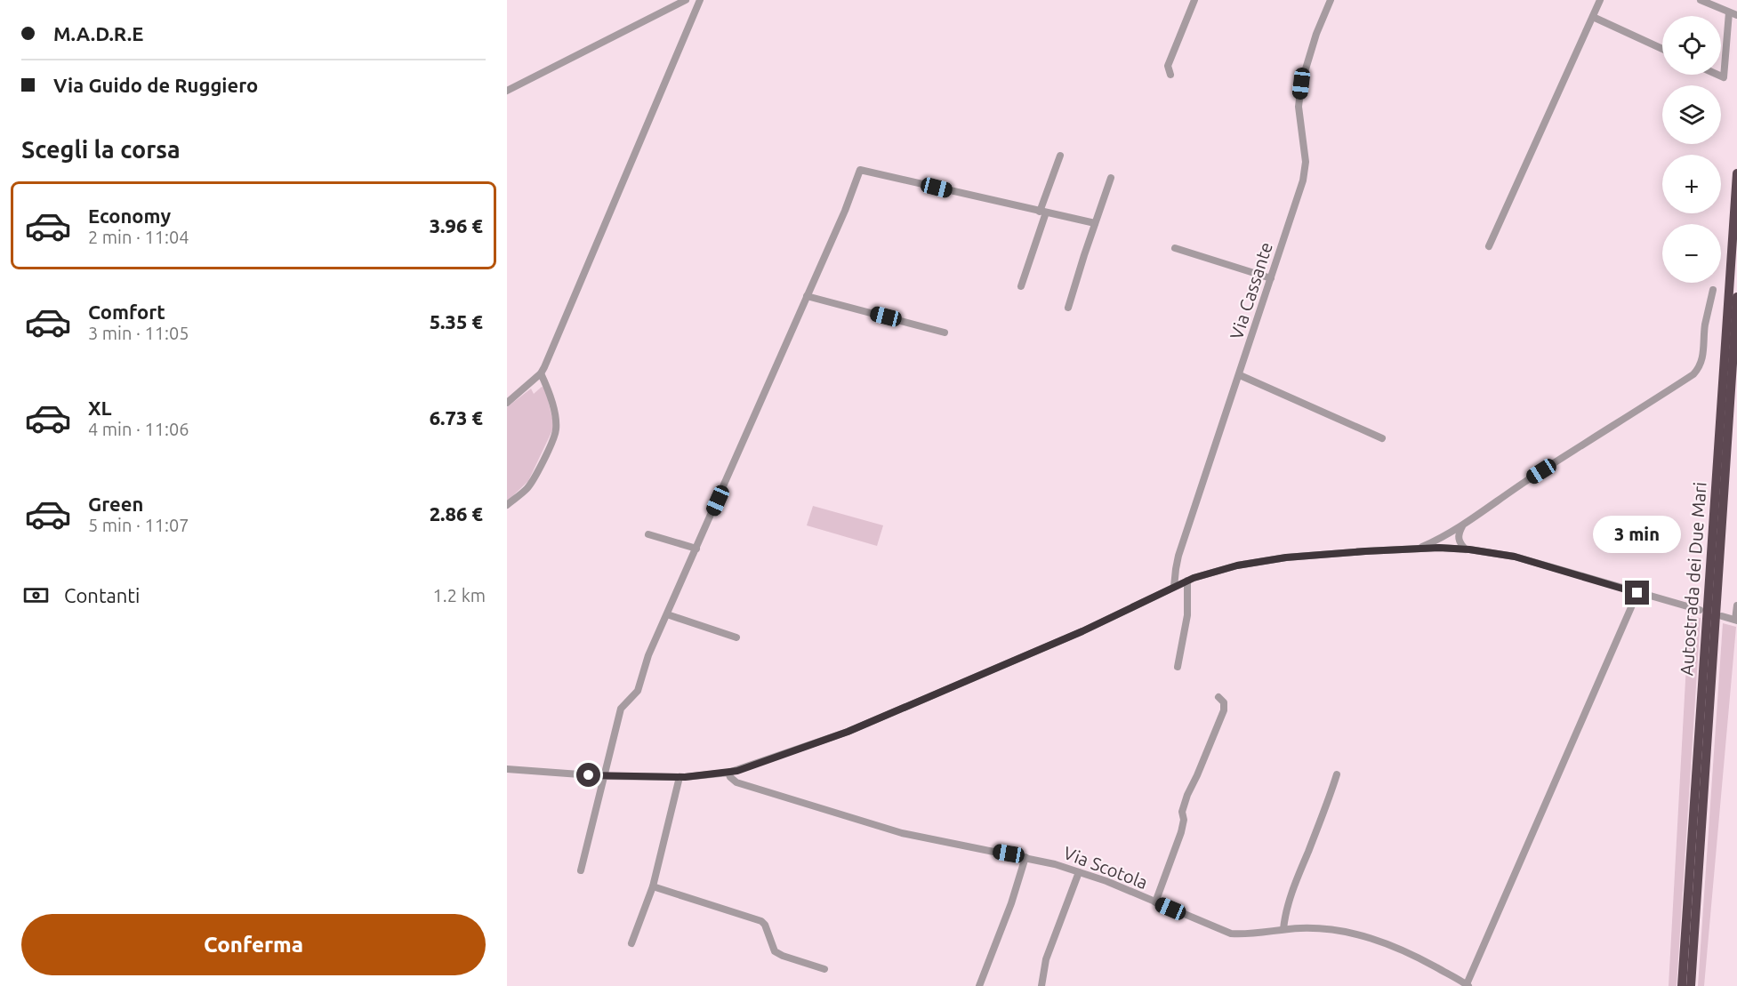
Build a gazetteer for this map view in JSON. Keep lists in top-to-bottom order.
{
  "streets": {
    "highway": ["Autostrada dei Due Mari"],
    "street": ["Via Cassante", "Via Scotola"]
  },
  "page": {
    "banner": ["M.A.D.R.E", "Via Guido de Ruggiero"],
    "map_buttons": ["+", "−"],
    "heading": "Scegli la corsa",
    "list": [
      {
        "name": "Economy",
        "note": "2 min · 11:04",
        "value": "3.96 €"
      },
      {
        "name": "Comfort",
        "note": "3 min · 11:05",
        "value": "5.35 €"
      },
      {
        "name": "XL",
        "note": "4 min · 11:06",
        "value": "6.73 €"
      },
      {
        "name": "Green",
        "note": "5 min · 11:07",
        "value": "2.86 €"
      }
    ],
    "bubble": "3 min",
    "pay": ["Contanti", "1.2 km"],
    "buttons": "Conferma"
  }
}
